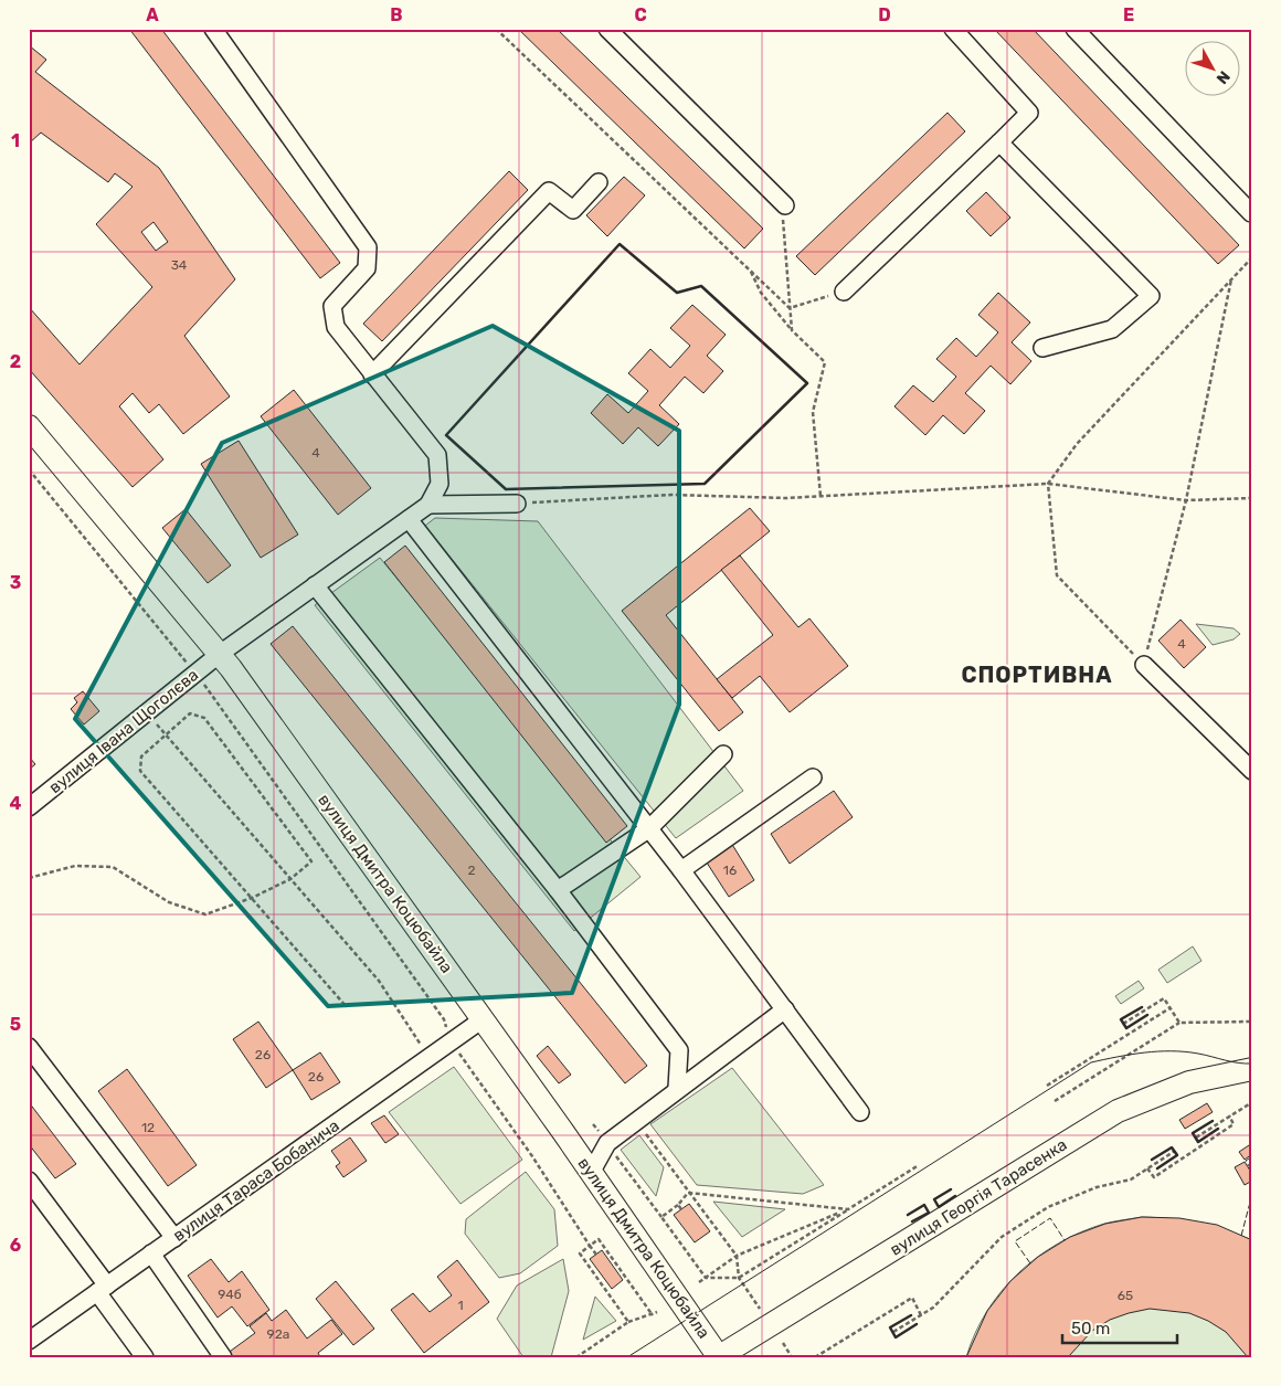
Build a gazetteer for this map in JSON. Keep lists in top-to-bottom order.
{
  "streets": {
    "main road": ["вулиця Дмитра Коцюбайла", "вулиця Георгія Тарасенка"],
    "street": ["вулиця Івана Щоголєва", "вулиця Тараса Бобанича"]
  },
  "crossings": [
    ["вулиця Івана Щоголєва", "вулиця Дмитра Коцюбайла"],
    ["вулиця Дмитра Коцюбайла", "вулиця Тараса Бобанича"],
    ["вулиця Дмитра Коцюбайла", "вулиця Георгія Тарасенка"]
  ],
  "districts": ["СПОРТИВНА"],
  "house_numbers": [
    "34",
    "4",
    "4",
    "2",
    "16",
    "26",
    "26",
    "12",
    "94б",
    "65",
    "1",
    "92а"
  ],
  "scale_bar": "50 m",
  "north": "bottom right",
  "grid": {
    "columns": [
      "A",
      "B",
      "C",
      "D",
      "E"
    ],
    "rows": [
      "1",
      "2",
      "3",
      "4",
      "5",
      "6"
    ]
  }
}
